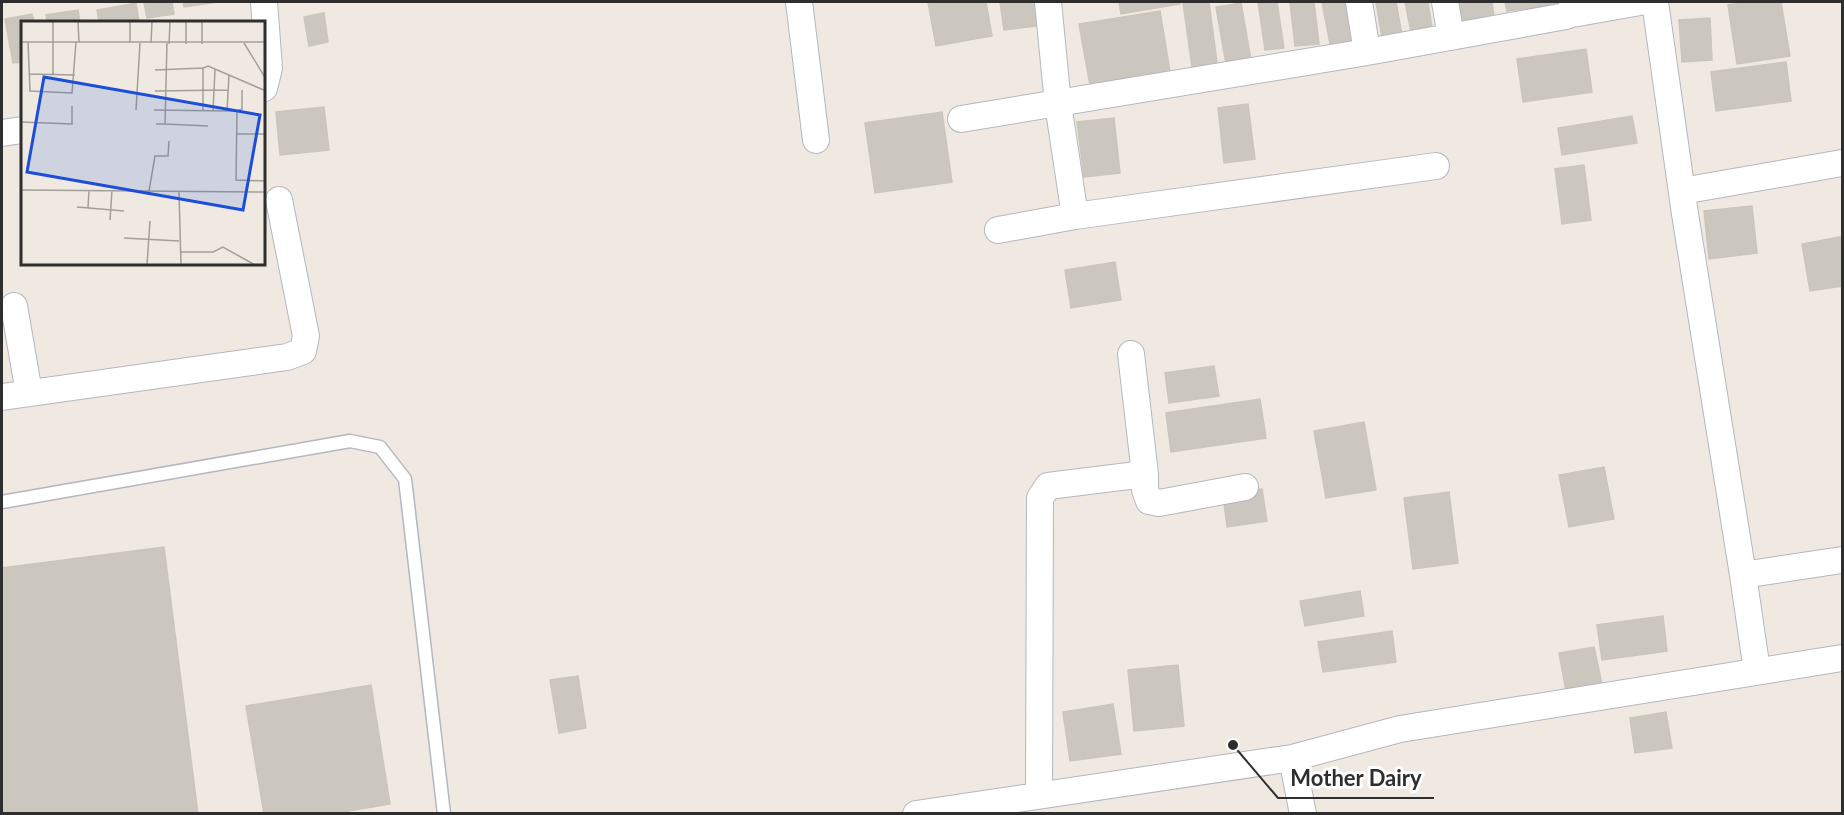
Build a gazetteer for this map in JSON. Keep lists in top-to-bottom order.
{
  "places": ["Mother Dairy"]
}
